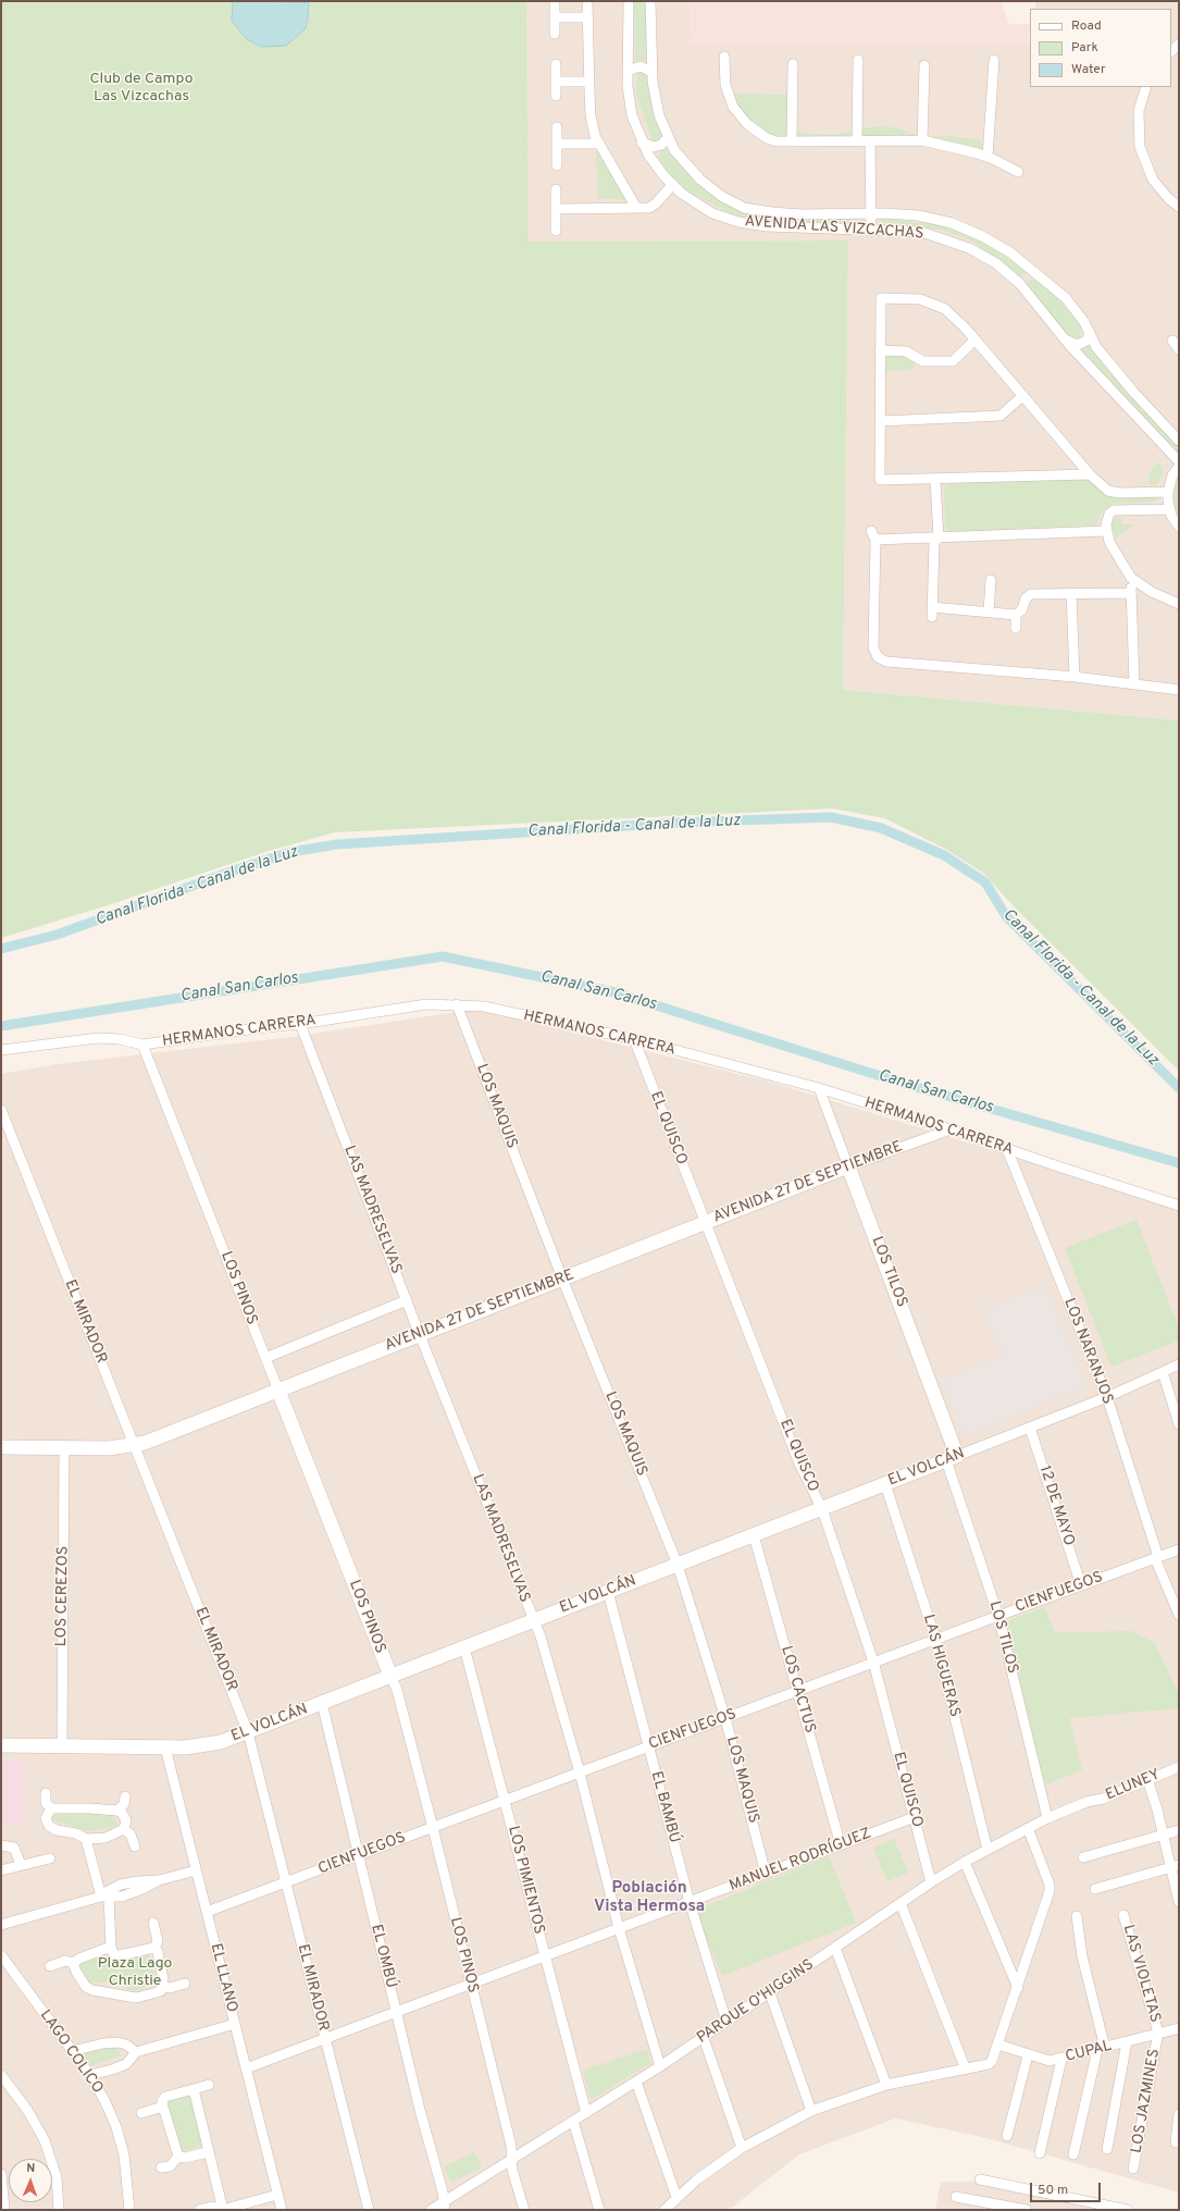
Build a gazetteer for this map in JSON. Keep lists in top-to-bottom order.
{
  "streets": {
    "street": [
      "AVENIDA LAS VIZCACHAS",
      "HERMANOS CARRERA",
      "LOS MAQUIS",
      "EL QUISCO",
      "AVENIDA 27 DE SEPTIEMBRE",
      "LAS MADRESELVAS",
      "LOS TILOS",
      "LOS PINOS",
      "EL MIRADOR",
      "LOS NARANJOS",
      "EL VOLCÁN",
      "12 DE MAYO",
      "CIENFUEGOS",
      "LOS CEREZOS",
      "LAS HIGUERAS",
      "LOS CACTUS",
      "ELUNEY",
      "EL BAMBÚ",
      "MANUEL RODRÍGUEZ",
      "LOS PIMIENTOS",
      "EL OMBÚ",
      "LAS VIOLETAS",
      "EL LLANO",
      "PARQUE O'HIGGINS",
      "LAGO COLICO",
      "CUPAL",
      "LOS JAZMINES"
    ]
  },
  "crossings": [
    ["HERMANOS CARRERA", "LOS MAQUIS"],
    ["HERMANOS CARRERA", "EL QUISCO"],
    ["HERMANOS CARRERA", "AVENIDA 27 DE SEPTIEMBRE"],
    ["HERMANOS CARRERA", "LAS MADRESELVAS"],
    ["HERMANOS CARRERA", "LOS TILOS"],
    ["HERMANOS CARRERA", "LOS PINOS"],
    ["HERMANOS CARRERA", "LOS NARANJOS"],
    ["LOS MAQUIS", "AVENIDA 27 DE SEPTIEMBRE"],
    ["LOS MAQUIS", "EL VOLCÁN"],
    ["LOS MAQUIS", "CIENFUEGOS"],
    ["LOS MAQUIS", "MANUEL RODRÍGUEZ"],
    ["EL QUISCO", "AVENIDA 27 DE SEPTIEMBRE"],
    ["EL QUISCO", "EL VOLCÁN"],
    ["EL QUISCO", "CIENFUEGOS"],
    ["EL QUISCO", "MANUEL RODRÍGUEZ"],
    ["EL QUISCO", "PARQUE O'HIGGINS"],
    ["AVENIDA 27 DE SEPTIEMBRE", "LAS MADRESELVAS"],
    ["AVENIDA 27 DE SEPTIEMBRE", "LOS TILOS"],
    ["AVENIDA 27 DE SEPTIEMBRE", "LOS PINOS"],
    ["AVENIDA 27 DE SEPTIEMBRE", "EL MIRADOR"],
    ["AVENIDA 27 DE SEPTIEMBRE", "LOS CEREZOS"],
    ["LAS MADRESELVAS", "EL VOLCÁN"],
    ["LAS MADRESELVAS", "CIENFUEGOS"],
    ["LAS MADRESELVAS", "MANUEL RODRÍGUEZ"],
    ["LAS MADRESELVAS", "PARQUE O'HIGGINS"],
    ["LOS TILOS", "EL VOLCÁN"],
    ["LOS TILOS", "CIENFUEGOS"],
    ["LOS TILOS", "PARQUE O'HIGGINS"],
    ["LOS PINOS", "EL VOLCÁN"],
    ["LOS PINOS", "CIENFUEGOS"],
    ["LOS PINOS", "MANUEL RODRÍGUEZ"],
    ["LOS PINOS", "PARQUE O'HIGGINS"],
    ["EL MIRADOR", "EL VOLCÁN"],
    ["EL MIRADOR", "CIENFUEGOS"],
    ["EL MIRADOR", "MANUEL RODRÍGUEZ"],
    ["LOS NARANJOS", "EL VOLCÁN"],
    ["LOS NARANJOS", "CIENFUEGOS"],
    ["EL VOLCÁN", "12 DE MAYO"],
    ["EL VOLCÁN", "LOS CEREZOS"],
    ["EL VOLCÁN", "LAS HIGUERAS"],
    ["EL VOLCÁN", "LOS CACTUS"],
    ["EL VOLCÁN", "EL BAMBÚ"],
    ["EL VOLCÁN", "LOS PIMIENTOS"],
    ["EL VOLCÁN", "EL OMBÚ"],
    ["EL VOLCÁN", "EL LLANO"],
    ["12 DE MAYO", "CIENFUEGOS"],
    ["CIENFUEGOS", "LAS HIGUERAS"],
    ["CIENFUEGOS", "LOS CACTUS"],
    ["CIENFUEGOS", "EL BAMBÚ"],
    ["CIENFUEGOS", "LOS PIMIENTOS"],
    ["CIENFUEGOS", "EL OMBÚ"],
    ["CIENFUEGOS", "EL LLANO"],
    ["LAS HIGUERAS", "PARQUE O'HIGGINS"],
    ["LOS CACTUS", "MANUEL RODRÍGUEZ"],
    ["ELUNEY", "PARQUE O'HIGGINS"],
    ["EL BAMBÚ", "MANUEL RODRÍGUEZ"],
    ["EL BAMBÚ", "PARQUE O'HIGGINS"],
    ["MANUEL RODRÍGUEZ", "LOS PIMIENTOS"],
    ["MANUEL RODRÍGUEZ", "EL OMBÚ"],
    ["MANUEL RODRÍGUEZ", "EL LLANO"],
    ["LOS PIMIENTOS", "PARQUE O'HIGGINS"],
    ["EL OMBÚ", "PARQUE O'HIGGINS"],
    ["LAS VIOLETAS", "CUPAL"],
    ["LAS VIOLETAS", "LOS JAZMINES"],
    ["CUPAL", "LOS JAZMINES"]
  ],
  "districts": ["Población Vista Hermosa"],
  "water": ["Canal Florida - Canal de la Luz", "Canal San Carlos"],
  "parks": ["Club de Campo Las Vizcachas", "Plaza Lago Christie"],
  "legend": ["Road", "Park", "Water"],
  "scale_bar": "50 m",
  "north": "top"
}
